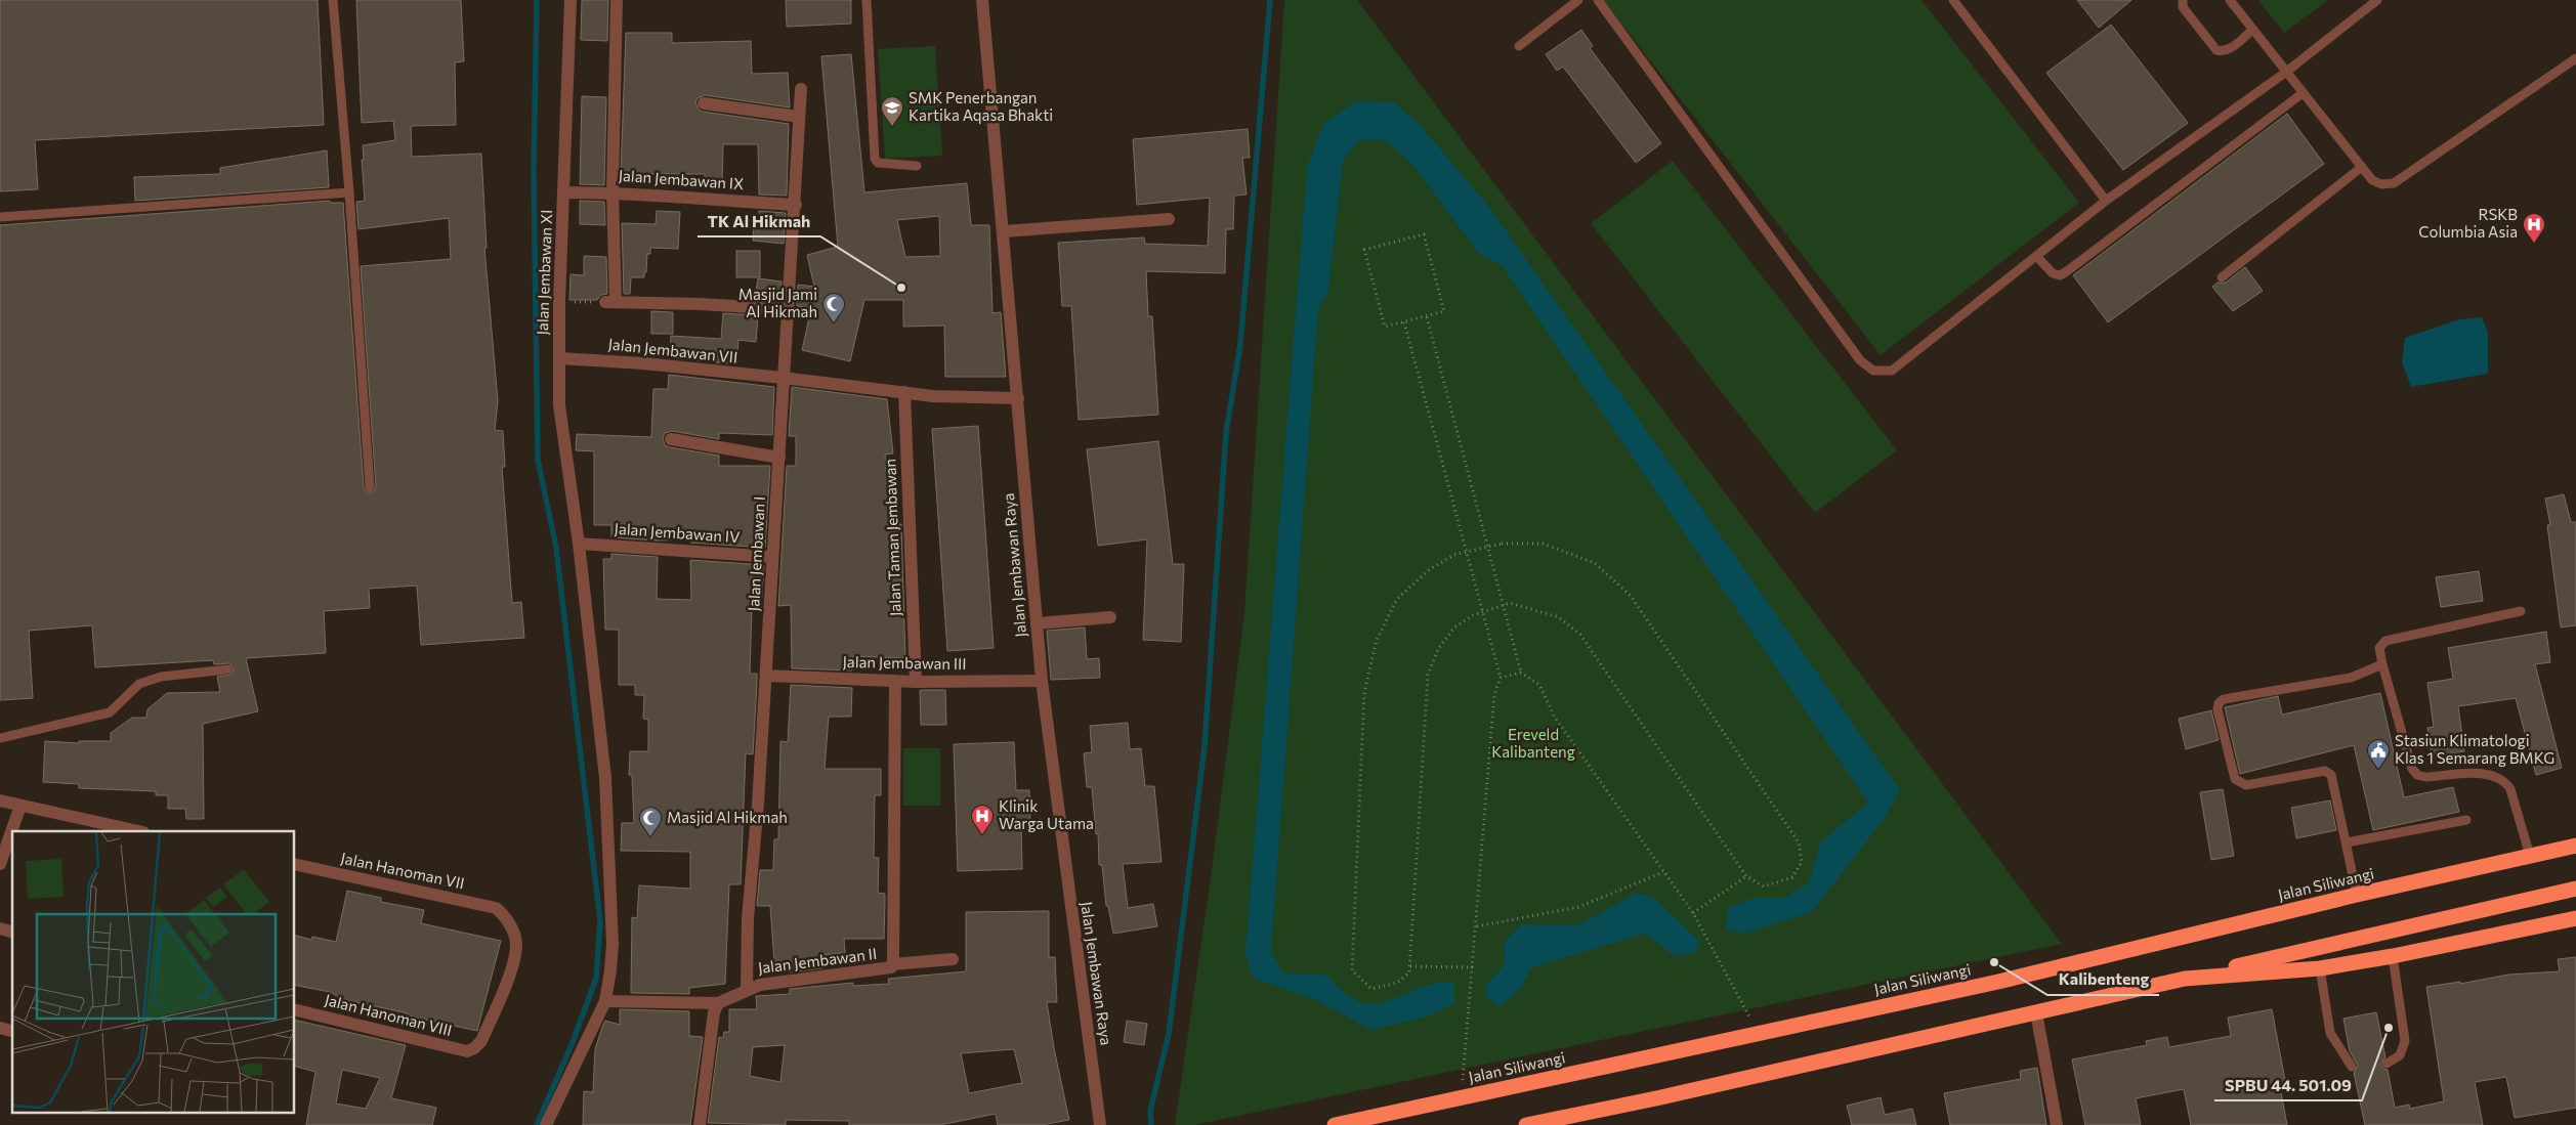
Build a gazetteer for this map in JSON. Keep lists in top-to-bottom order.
{
  "streets": {
    "highway": ["Jalan Siliwangi"],
    "street": [
      "Jalan Jembawan IX",
      "Jalan Jembawan XI",
      "Jalan Jembawan VII",
      "Jalan Jembawan IV",
      "Jalan Taman Jembawan",
      "Jalan Jembawan I",
      "Jalan Jembawan Raya",
      "Jalan Jembawan III",
      "Jalan Hanoman VII",
      "Jalan Jembawan II",
      "Jalan Hanoman VIII"
    ]
  },
  "crossings": [
    ["Jalan Jembawan IX", "Jalan Jembawan XI"],
    ["Jalan Jembawan IX", "Jalan Jembawan I"],
    ["Jalan Jembawan XI", "Jalan Jembawan VII"],
    ["Jalan Jembawan XI", "Jalan Jembawan IV"],
    ["Jalan Jembawan VII", "Jalan Taman Jembawan"],
    ["Jalan Jembawan VII", "Jalan Jembawan I"],
    ["Jalan Jembawan VII", "Jalan Jembawan Raya"],
    ["Jalan Jembawan IV", "Jalan Jembawan I"],
    ["Jalan Taman Jembawan", "Jalan Jembawan III"],
    ["Jalan Jembawan I", "Jalan Jembawan III"],
    ["Jalan Jembawan I", "Jalan Jembawan II"],
    ["Jalan Jembawan Raya", "Jalan Jembawan III"],
    ["Jalan Hanoman VII", "Jalan Hanoman VIII"]
  ],
  "parks": ["Ereveld Kalibanteng"],
  "places": {
    "school or university": ["SMK Penerbangan Kartika Aqasa Bhakti"],
    "hospital": ["RSKB Columbia Asia", "Klinik Warga Utama"],
    "other": ["TK Al Hikmah", "Kalibenteng", "SPBU 44. 501.09"],
    "mosque": ["Masjid Jami Al Hikmah", "Masjid Al Hikmah"],
    "public building": ["Stasiun Klimatologi Klas 1 Semarang BMKG"]
  }
}
